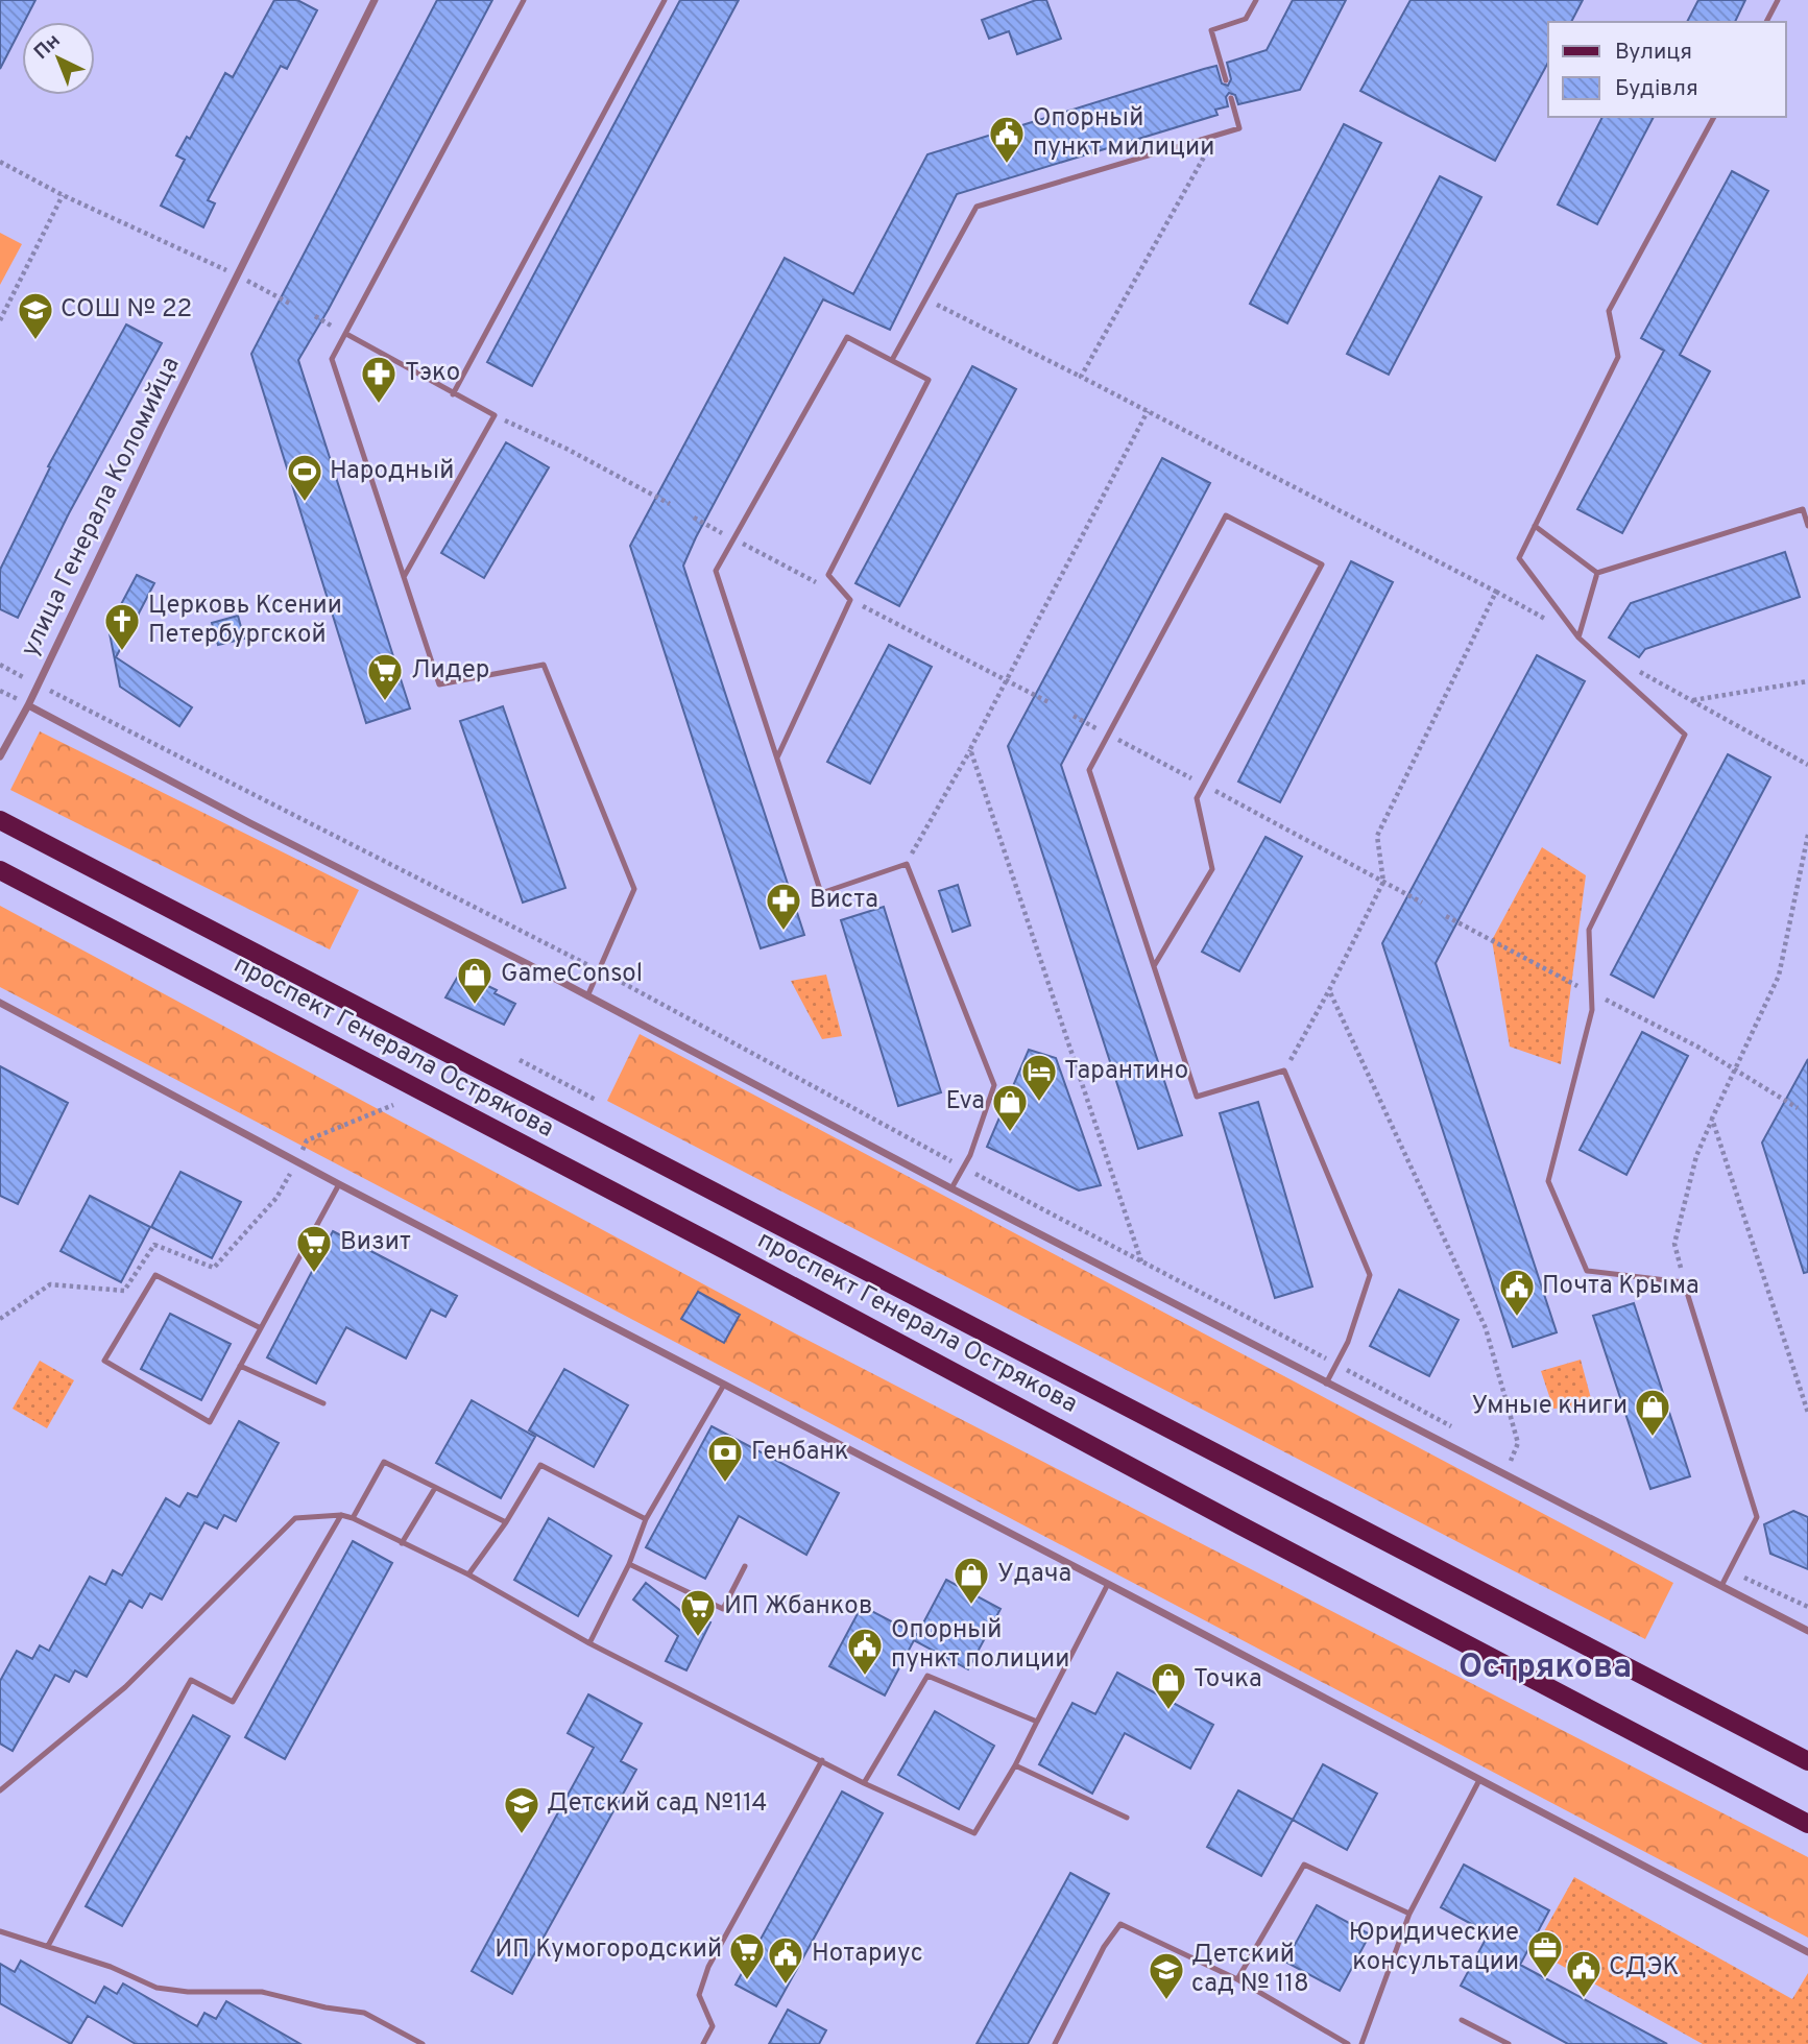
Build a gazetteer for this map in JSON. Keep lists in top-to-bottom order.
{
  "streets": {
    "main road": ["проспект Генерала Острякова"],
    "street": ["улица Генерала Коломийца"]
  },
  "districts": ["Острякова"],
  "places": {
    "public building": [
      "Опорный пункт милиции",
      "Почта Крыма",
      "Опорный пункт полиции",
      "Нотариус",
      "СДЭК"
    ],
    "school or university": ["СОШ № 22", "Детский сад №114", "Детский сад № 118"],
    "pharmacy": ["Тэко", "Виста"],
    "sports": ["Народный"],
    "church": ["Церковь Ксении Петербургской"],
    "supermarket": [
      "Лидер",
      "Визит",
      "ИП Жбанков",
      "ИП Кумогородский"
    ],
    "shop": [
      "GameConsol",
      "Eva",
      "Умные книги",
      "Удача",
      "Точка"
    ],
    "hotel": ["Тарантино"],
    "bank": ["Генбанк"],
    "office": ["Юридические консультации"]
  },
  "legend": ["Вулиця", "Будівля"],
  "north": "top left"
}
